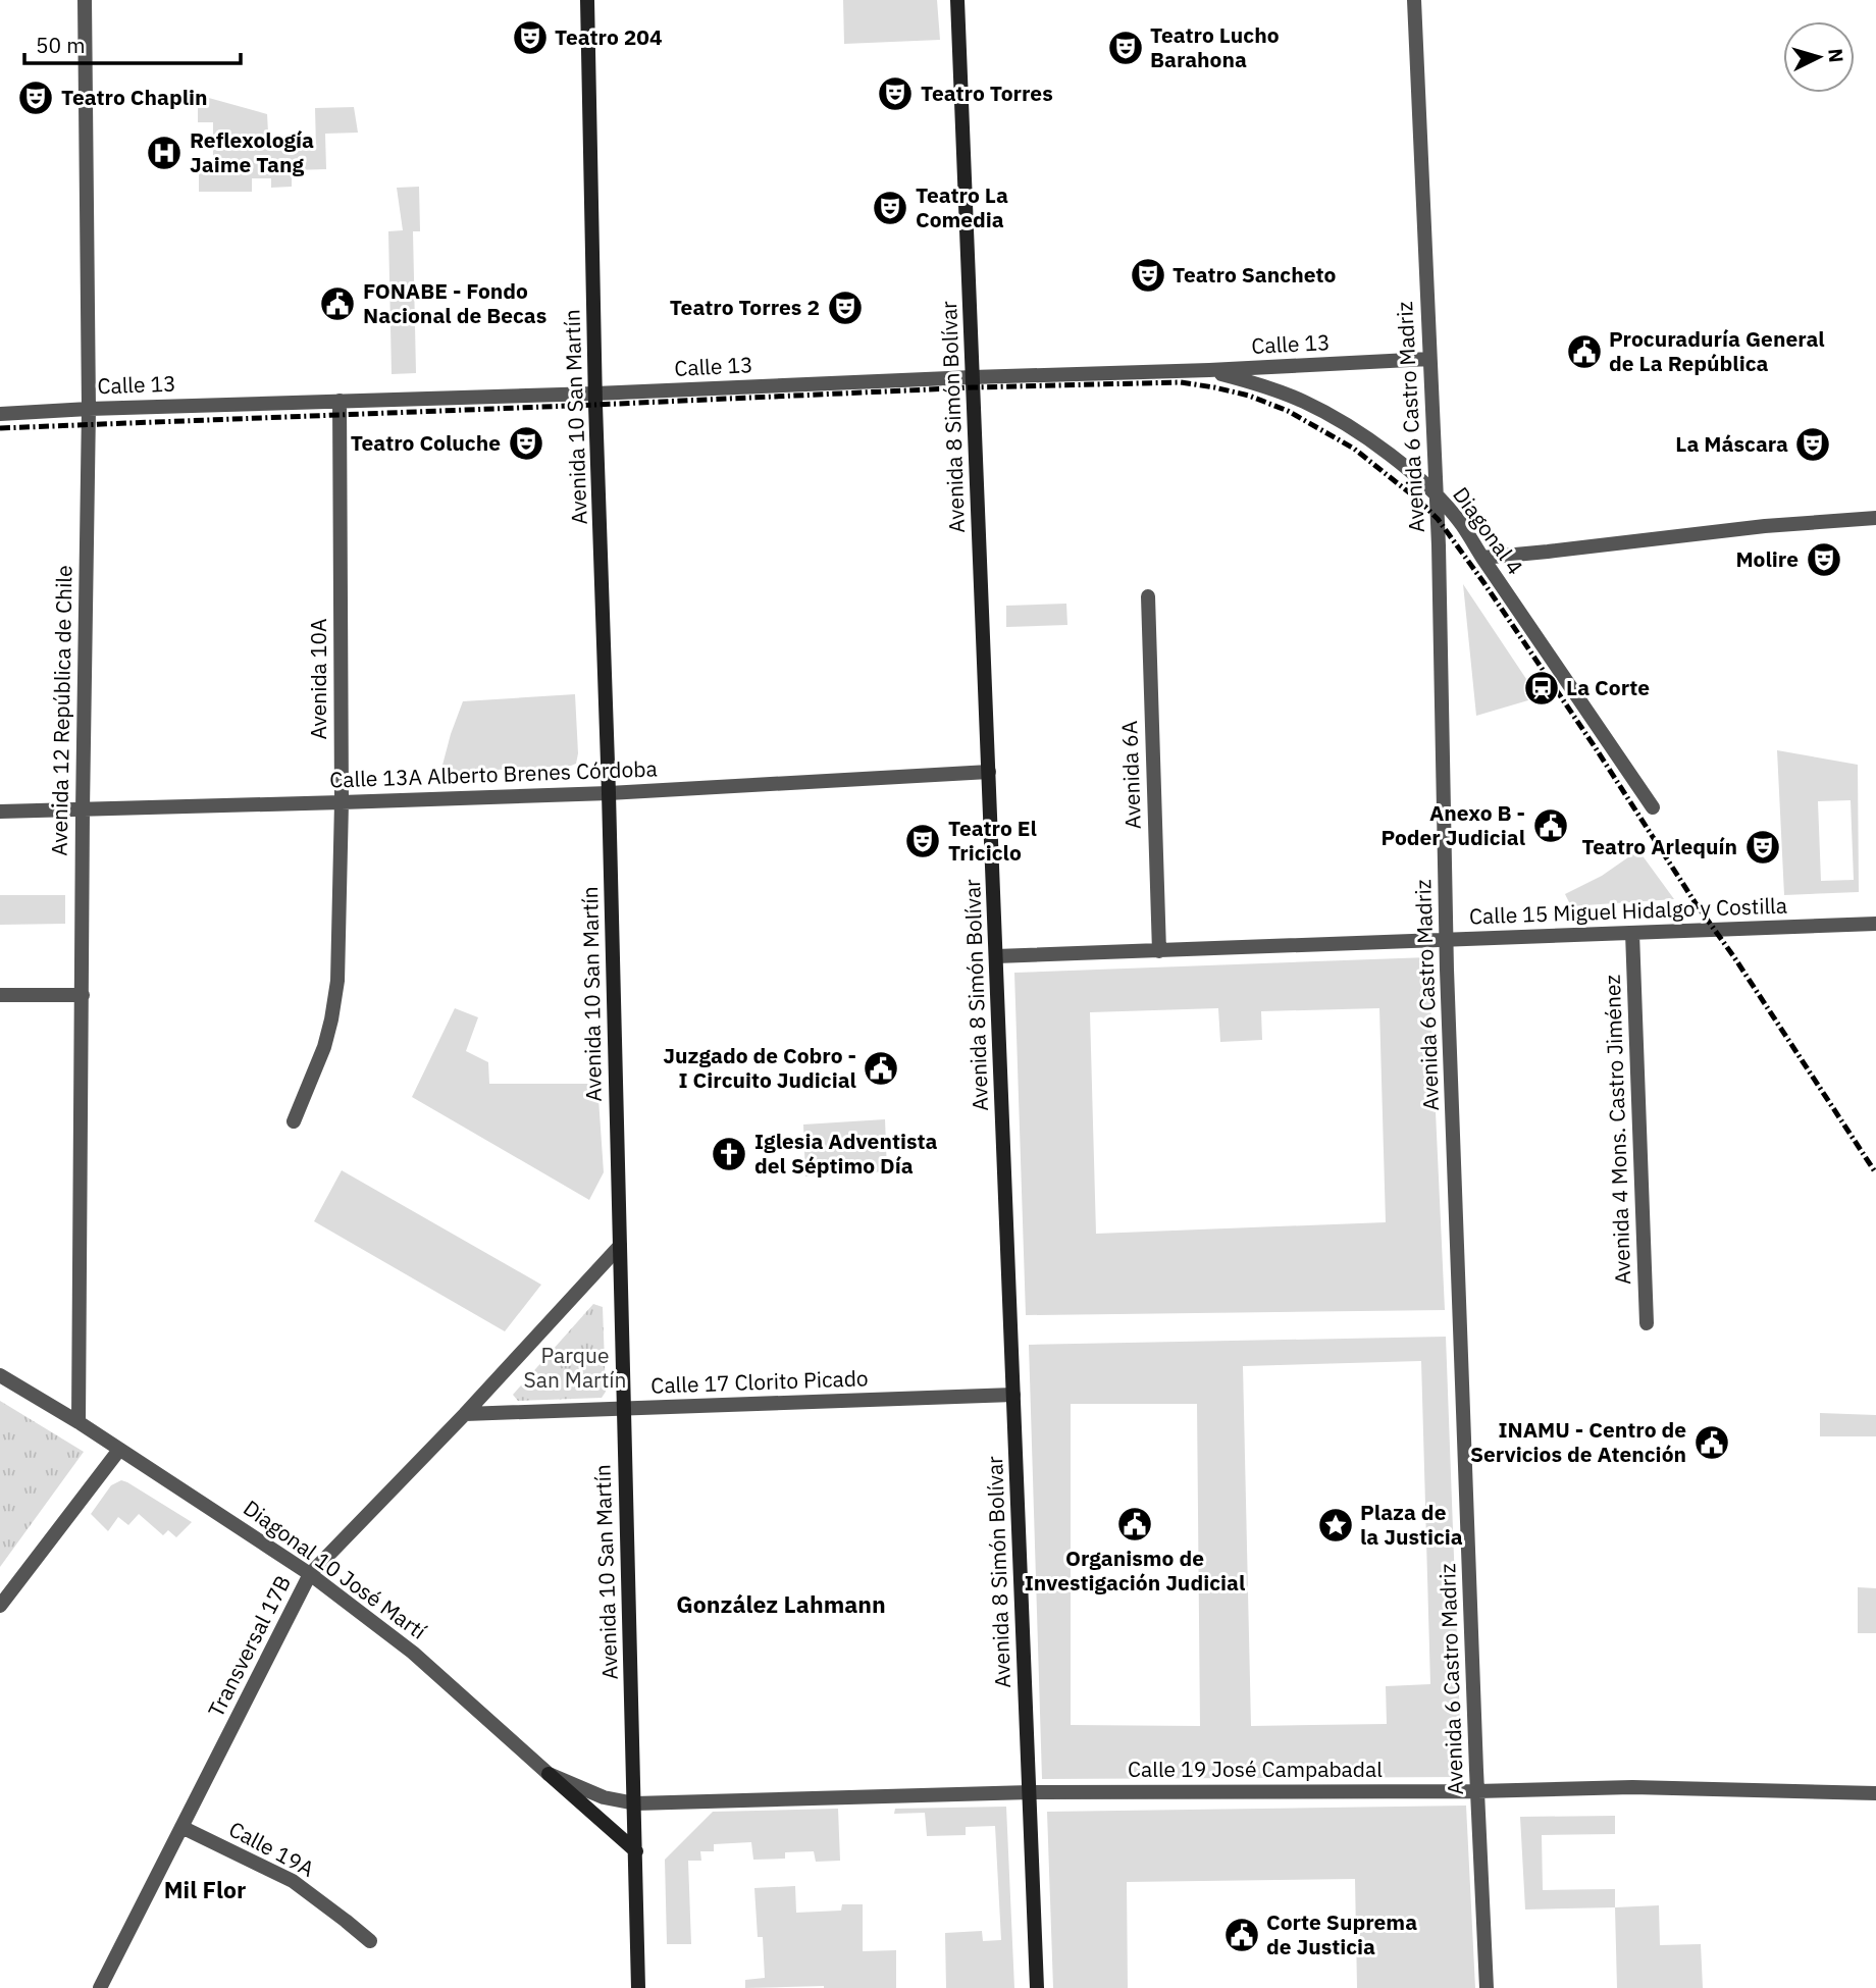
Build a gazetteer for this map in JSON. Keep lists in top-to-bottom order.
{
  "streets": {
    "street": [
      "Calle 13",
      "Avenida 10 San Martín",
      "Avenida 8 Simón Bolívar",
      "Avenida 6 Castro Madriz",
      "Diagonal 4",
      "Avenida 10A",
      "Avenida 12 República de Chile",
      "Calle 13A Alberto Brenes Córdoba",
      "Avenida 6A",
      "Calle 15 Miguel Hidalgo y Costilla",
      "Avenida 4 Mons. Castro Jiménez",
      "Calle 17 Clorito Picado",
      "Diagonal 10 José Martí",
      "Transversal 17B",
      "Calle 19 José Campabadal",
      "Calle 19A"
    ]
  },
  "crossings": [
    ["Calle 13", "Avenida 10 San Martín"],
    ["Calle 13", "Avenida 8 Simón Bolívar"],
    ["Calle 13", "Avenida 6 Castro Madriz"],
    ["Calle 13", "Diagonal 4"],
    ["Calle 13", "Avenida 10A"],
    ["Calle 13", "Avenida 12 República de Chile"],
    ["Avenida 10 San Martín", "Calle 13A Alberto Brenes Córdoba"],
    ["Avenida 10 San Martín", "Calle 17 Clorito Picado"],
    ["Avenida 10 San Martín", "Diagonal 10 José Martí"],
    ["Avenida 10 San Martín", "Transversal 17B"],
    ["Avenida 10 San Martín", "Calle 19 José Campabadal"],
    ["Avenida 8 Simón Bolívar", "Calle 13A Alberto Brenes Córdoba"],
    ["Avenida 8 Simón Bolívar", "Calle 15 Miguel Hidalgo y Costilla"],
    ["Avenida 8 Simón Bolívar", "Calle 17 Clorito Picado"],
    ["Avenida 8 Simón Bolívar", "Calle 19 José Campabadal"],
    ["Avenida 6 Castro Madriz", "Diagonal 4"],
    ["Avenida 6 Castro Madriz", "Calle 15 Miguel Hidalgo y Costilla"],
    ["Avenida 6 Castro Madriz", "Calle 19 José Campabadal"],
    ["Avenida 10A", "Calle 13A Alberto Brenes Córdoba"],
    ["Avenida 12 República de Chile", "Calle 13A Alberto Brenes Córdoba"],
    ["Avenida 12 República de Chile", "Diagonal 10 José Martí"],
    ["Avenida 6A", "Calle 15 Miguel Hidalgo y Costilla"],
    ["Calle 15 Miguel Hidalgo y Costilla", "Avenida 4 Mons. Castro Jiménez"],
    ["Calle 17 Clorito Picado", "Transversal 17B"],
    ["Diagonal 10 José Martí", "Transversal 17B"],
    ["Diagonal 10 José Martí", "Calle 19 José Campabadal"],
    ["Transversal 17B", "Calle 19A"]
  ],
  "districts": ["González Lahmann", "Mil Flor"],
  "parks": ["Parque San Martín"],
  "places": {
    "theatre": [
      "Teatro 204",
      "Teatro Lucho Barahona",
      "Teatro Torres",
      "Teatro Chaplin",
      "Teatro La Comedia",
      "Teatro Sancheto",
      "Teatro Torres 2",
      "Teatro Coluche",
      "La Máscara",
      "Molire",
      "Teatro El Triciclo",
      "Teatro Arlequín"
    ],
    "hospital": ["Reflexología Jaime Tang"],
    "public building": [
      "FONABE - Fondo Nacional de Becas",
      "Procuraduría General de La República",
      "Anexo B - Poder Judicial",
      "Juzgado de Cobro - I Circuito Judicial",
      "INAMU - Centro de Servicios de Atención",
      "Organismo de Investigación Judicial",
      "Corte Suprema de Justicia"
    ],
    "station": ["La Corte"],
    "church": ["Iglesia Adventista del Séptimo Día"],
    "place": ["Plaza de la Justicia"]
  },
  "scale_bar": "50 m",
  "north": "right"
}
